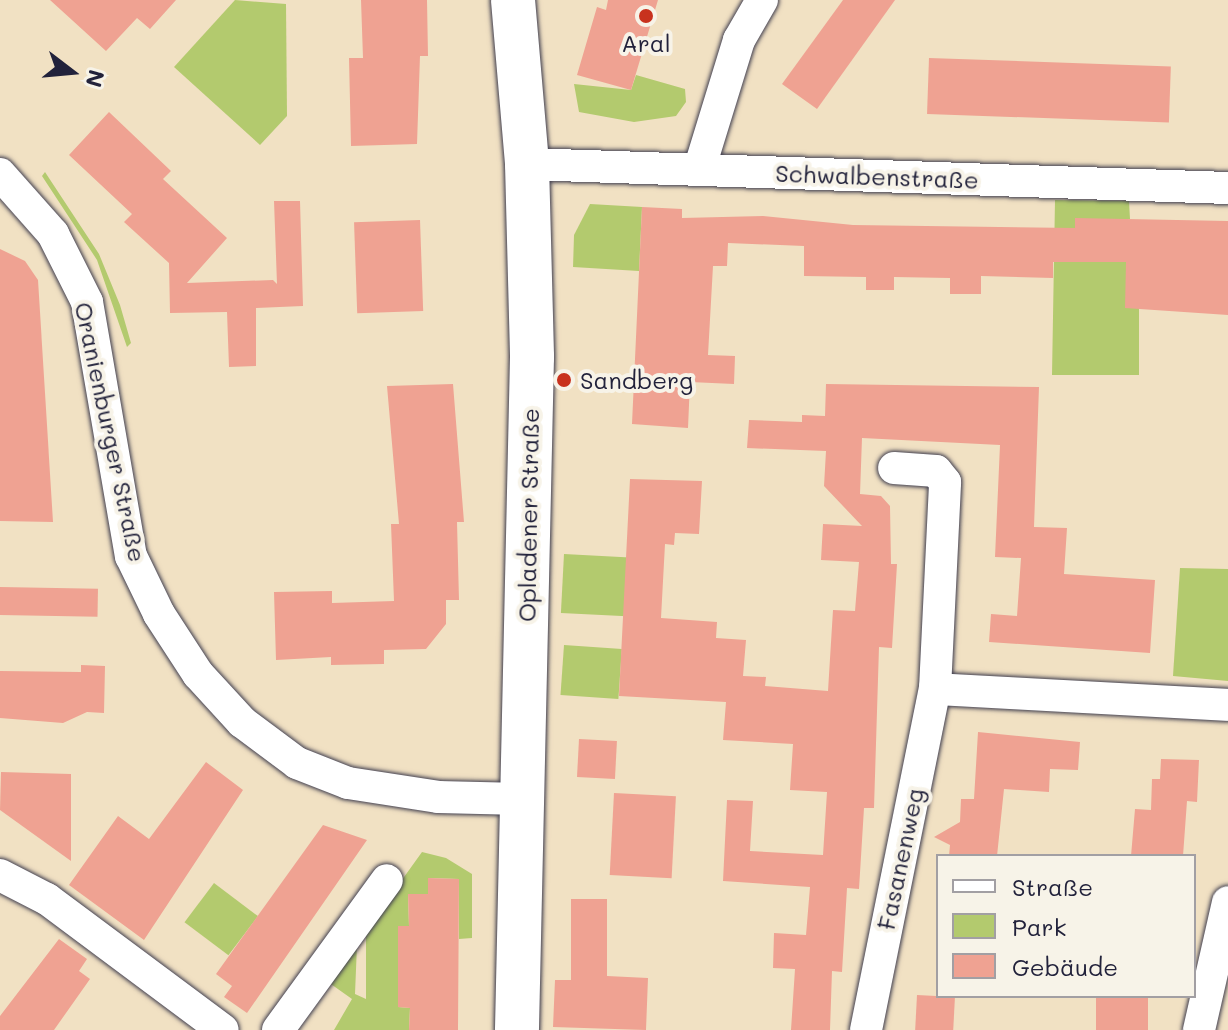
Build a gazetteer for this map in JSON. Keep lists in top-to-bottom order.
{
  "streets": {
    "street": [
      "Schwalbenstraße",
      "Oranienburger Straße",
      "Opladener Straße",
      "Fasanenweg"
    ]
  },
  "crossings": [
    ["Schwalbenstraße", "Opladener Straße"],
    ["Oranienburger Straße", "Opladener Straße"]
  ],
  "places": ["Aral", "Sandberg"],
  "legend": ["Straße", "Park", "Gebäude"],
  "north": "right"
}
